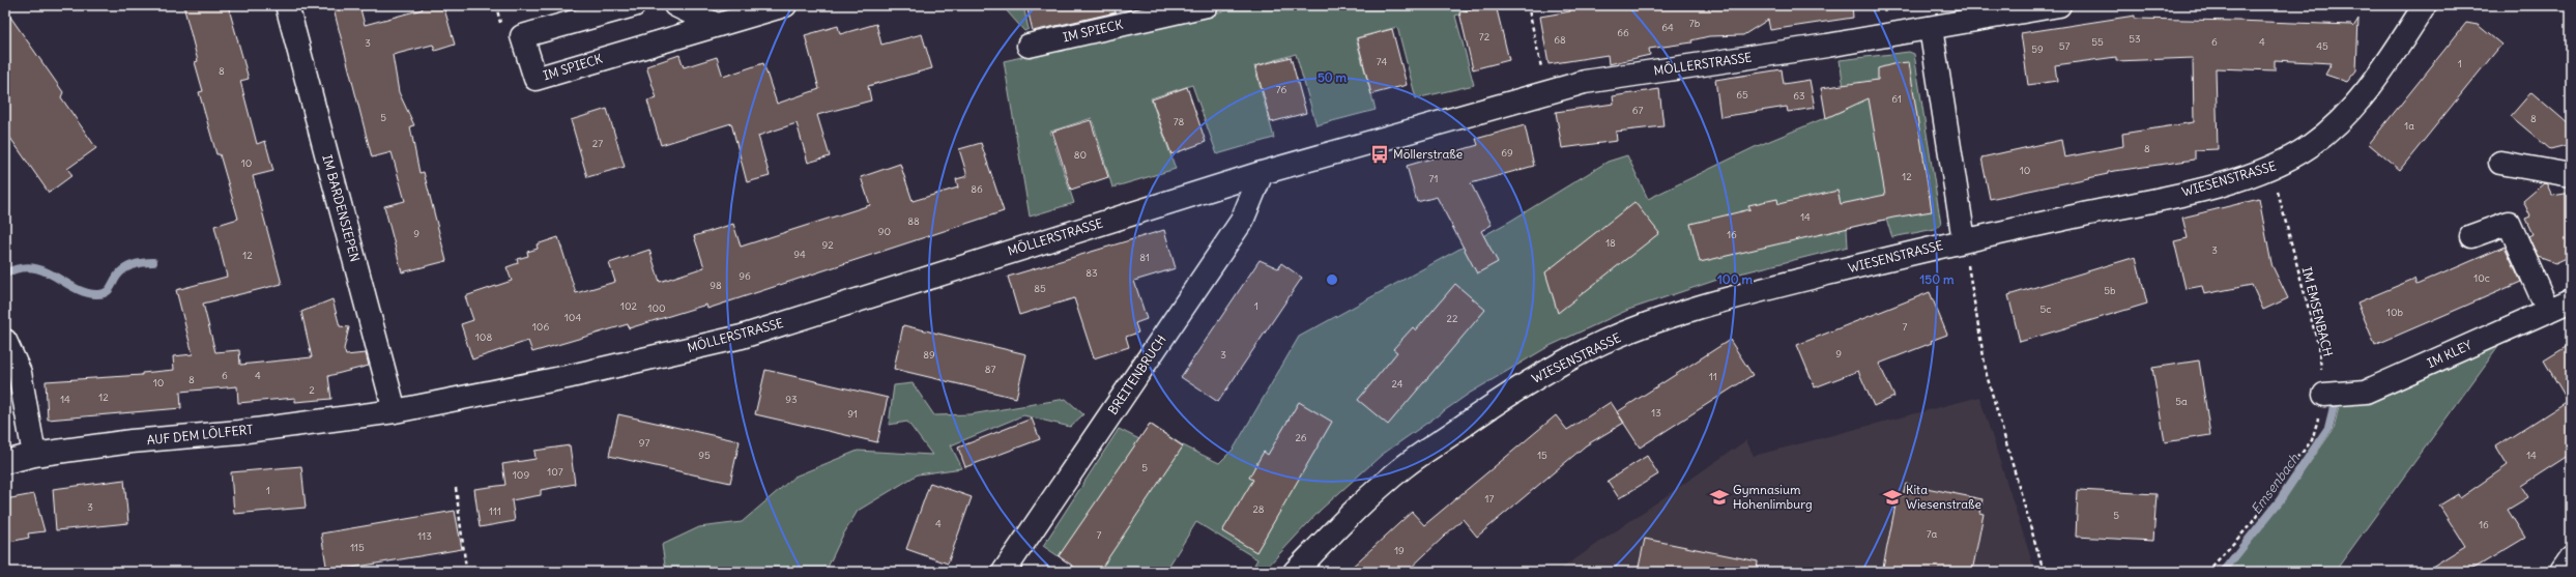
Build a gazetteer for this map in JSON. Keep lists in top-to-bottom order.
{
  "streets": {
    "street": [
      "IM SPIECK",
      "MÖLLERSTRASSE",
      "WIESENSTRASSE",
      "IM BARDENSIEPEN",
      "IM KLEY",
      "BREITENBRUCH",
      "AUF DEM LÖLFERT"
    ],
    "path": ["IM EMSENBACH"]
  },
  "crossings": [
    ["MÖLLERSTRASSE", "IM BARDENSIEPEN"],
    ["MÖLLERSTRASSE", "BREITENBRUCH"],
    ["MÖLLERSTRASSE", "AUF DEM LÖLFERT"],
    ["WIESENSTRASSE", "IM EMSENBACH"],
    ["IM BARDENSIEPEN", "AUF DEM LÖLFERT"],
    ["IM EMSENBACH", "IM KLEY"]
  ],
  "water": ["Emsenbach"],
  "places": {
    "bus stop": ["Möllerstraße"],
    "school or university": ["Gymnasium Hohenlimburg", "Kita Wiesenstraße"]
  },
  "house_numbers": [
    "7b",
    "64",
    "66",
    "72",
    "53",
    "68",
    "55",
    "6",
    "4",
    "3",
    "57",
    "45",
    "59",
    "74",
    "1",
    "8",
    "76",
    "65",
    "63",
    "61",
    "67",
    "5",
    "8",
    "78",
    "1a",
    "27",
    "8",
    "69",
    "80",
    "10",
    "10",
    "12",
    "71",
    "86",
    "14",
    "88",
    "90",
    "9",
    "16",
    "18",
    "92",
    "3",
    "94",
    "12",
    "81",
    "83",
    "96",
    "10c",
    "98",
    "85",
    "5b",
    "102",
    "1",
    "100",
    "5c",
    "10b",
    "104",
    "22",
    "106",
    "7",
    "108",
    "9",
    "89",
    "3",
    "87",
    "6",
    "4",
    "11",
    "8",
    "10",
    "24",
    "2",
    "12",
    "14",
    "93",
    "5a",
    "13",
    "91",
    "26",
    "97",
    "95",
    "15",
    "14",
    "5",
    "107",
    "109",
    "1",
    "17",
    "3",
    "28",
    "111",
    "5",
    "4",
    "16",
    "7a",
    "7",
    "113",
    "115",
    "19"
  ],
  "rings": ["50 m", "100 m", "150 m"]
}
